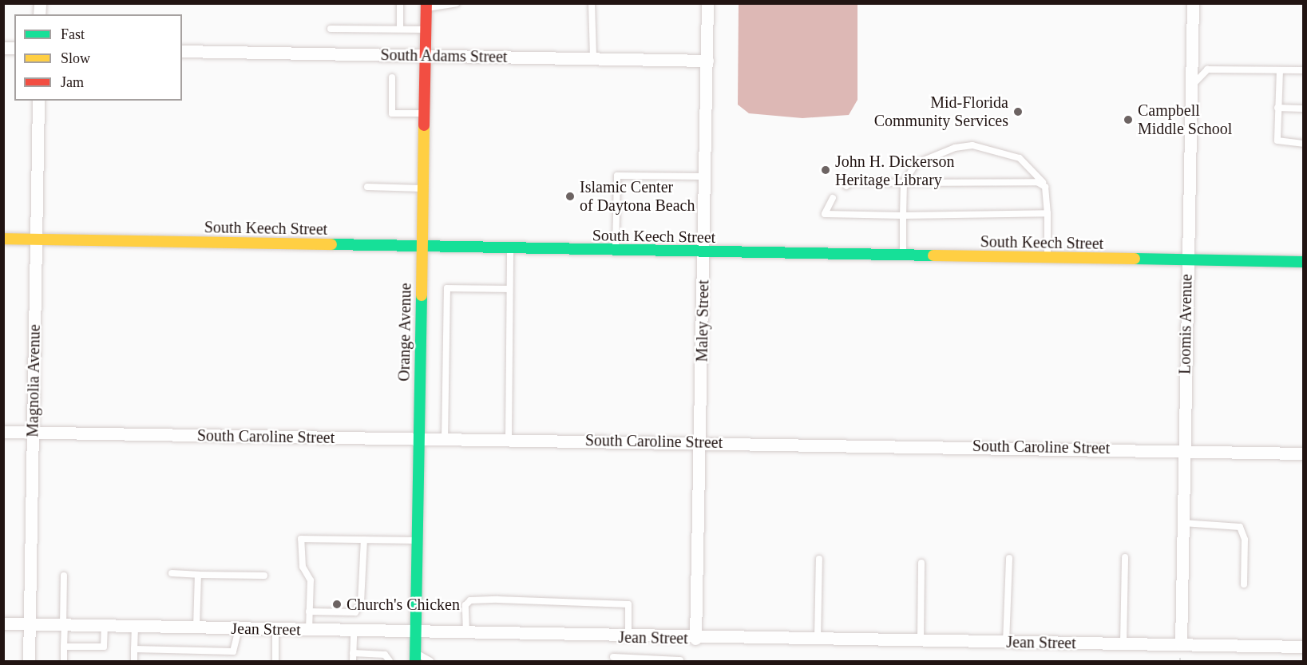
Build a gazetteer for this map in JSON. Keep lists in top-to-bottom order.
{
  "streets": {
    "street": [
      "South Adams Street",
      "South Keech Street",
      "Maley Street",
      "Loomis Avenue",
      "Orange Avenue",
      "Magnolia Avenue",
      "South Caroline Street",
      "Jean Street"
    ]
  },
  "crossings": [
    ["South Adams Street", "Maley Street"],
    ["South Adams Street", "Orange Avenue"],
    ["South Keech Street", "Maley Street"],
    ["South Keech Street", "Loomis Avenue"],
    ["South Keech Street", "Orange Avenue"],
    ["South Keech Street", "Magnolia Avenue"],
    ["Maley Street", "South Caroline Street"],
    ["Maley Street", "Jean Street"],
    ["Loomis Avenue", "South Caroline Street"],
    ["Loomis Avenue", "Jean Street"],
    ["Orange Avenue", "South Caroline Street"],
    ["Orange Avenue", "Jean Street"],
    ["Magnolia Avenue", "South Caroline Street"],
    ["Magnolia Avenue", "Jean Street"]
  ],
  "places": [
    "Mid-Florida Community Services",
    "Campbell Middle School",
    "John H. Dickerson Heritage Library",
    "Islamic Center of Daytona Beach",
    "Church's Chicken"
  ],
  "legend": ["Fast", "Slow", "Jam"]
}
